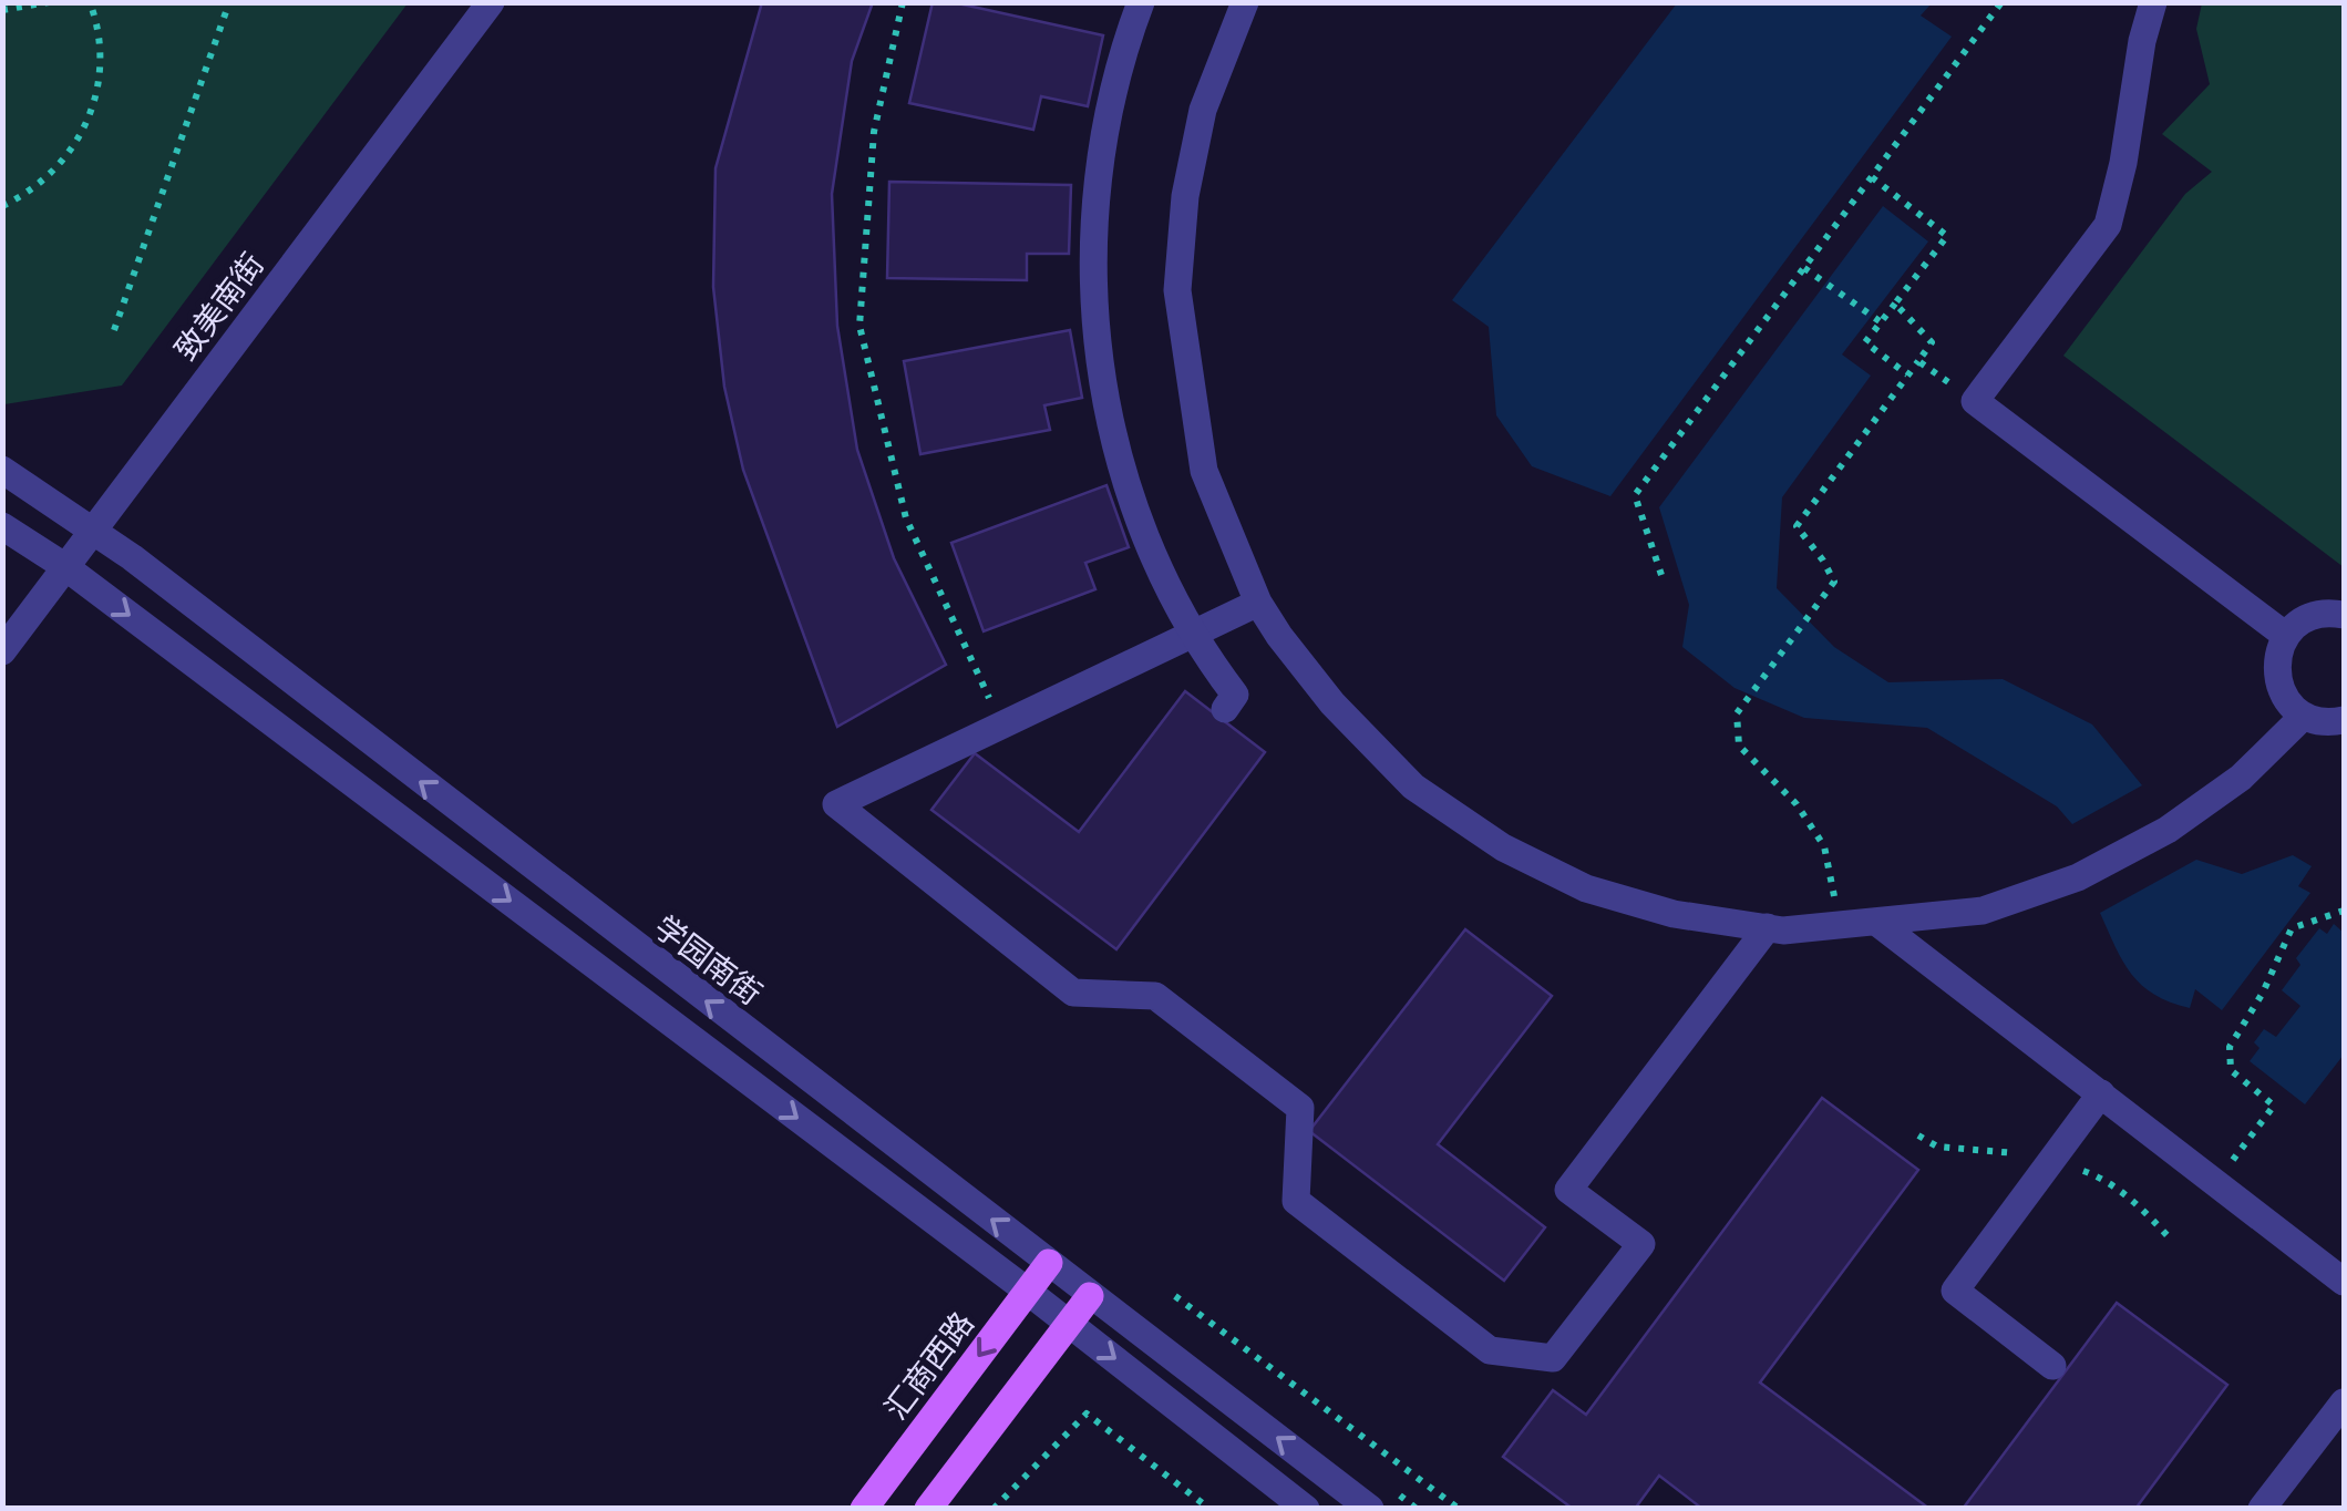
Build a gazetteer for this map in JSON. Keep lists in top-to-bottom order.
{
  "streets": {
    "main road": ["汇商西路"],
    "street": ["致美南街", "学园南街"]
  },
  "crossings": [
    ["致美南街", "学园南街"],
    ["学园南街", "汇商西路"]
  ]
}
